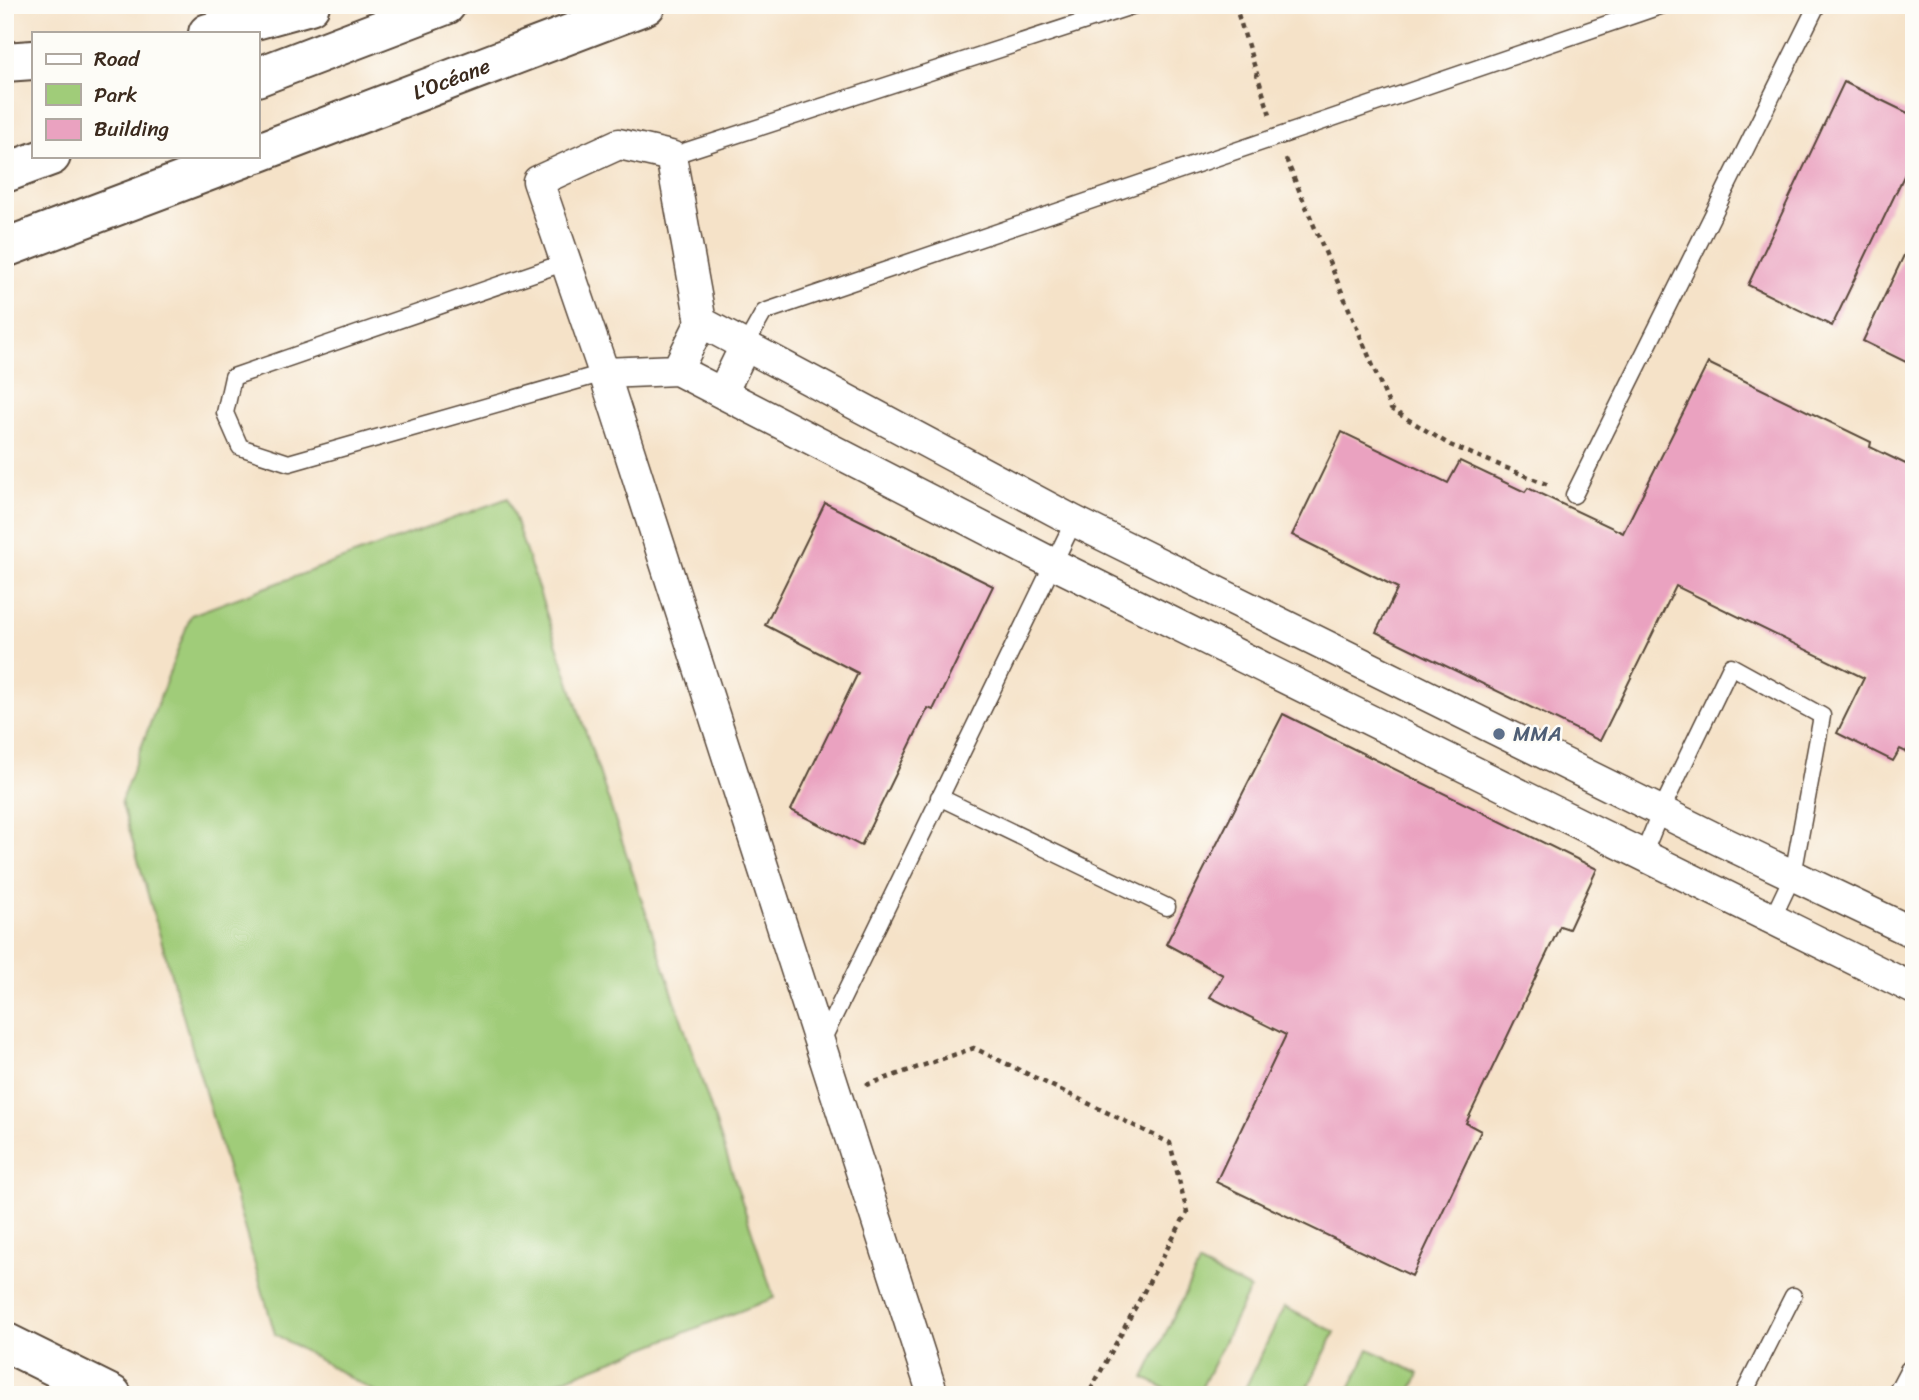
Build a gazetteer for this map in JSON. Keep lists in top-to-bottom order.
{
  "streets": {
    "main road": ["L’Océane"]
  },
  "places": ["MMA"],
  "legend": ["Road", "Park", "Building"]
}
